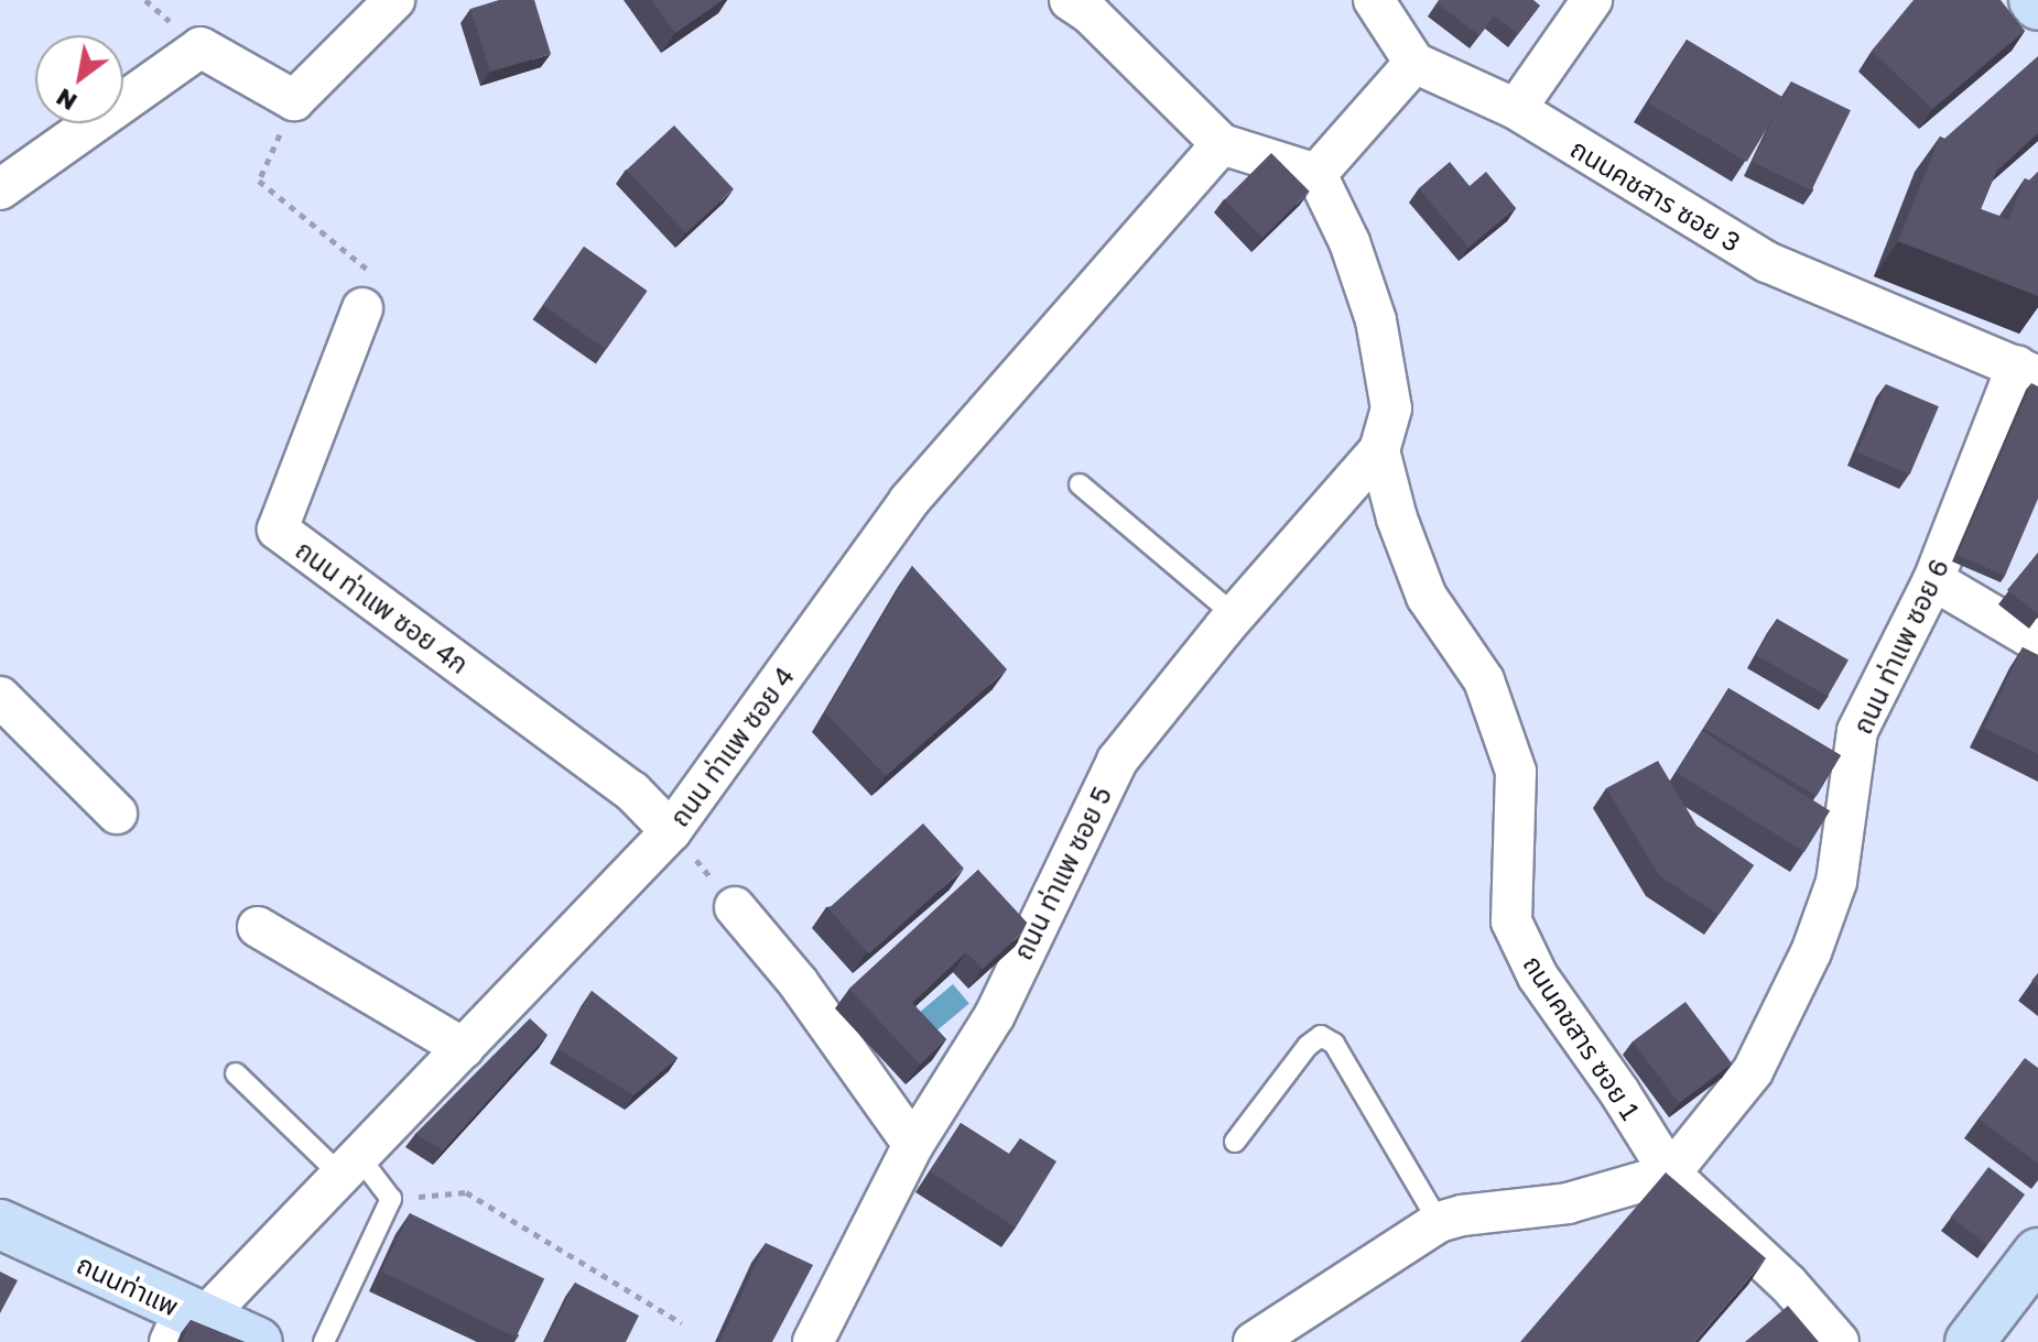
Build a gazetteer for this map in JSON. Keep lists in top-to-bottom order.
{
  "streets": {
    "main road": ["ถนนท่าแพ"],
    "street": [
      "ถนนคชสาร ซอย 3",
      "ถนน ท่าแพ ซอย 4ก",
      "ถนน ท่าแพ ซอย 6",
      "ถนน ท่าแพ ซอย 4",
      "ถนน ท่าแพ ซอย 5",
      "ถนนคชสาร ซอย 1"
    ]
  },
  "crossings": [
    ["ถนนคชสาร ซอย 3", "ถนน ท่าแพ ซอย 6"],
    ["ถนน ท่าแพ ซอย 4ก", "ถนน ท่าแพ ซอย 4"],
    ["ถนน ท่าแพ ซอย 6", "ถนนคชสาร ซอย 1"],
    ["ถนน ท่าแพ ซอย 4", "ถนนท่าแพ"],
    ["ถนน ท่าแพ ซอย 5", "ถนนคชสาร ซอย 1"]
  ],
  "north": "bottom left"
}
